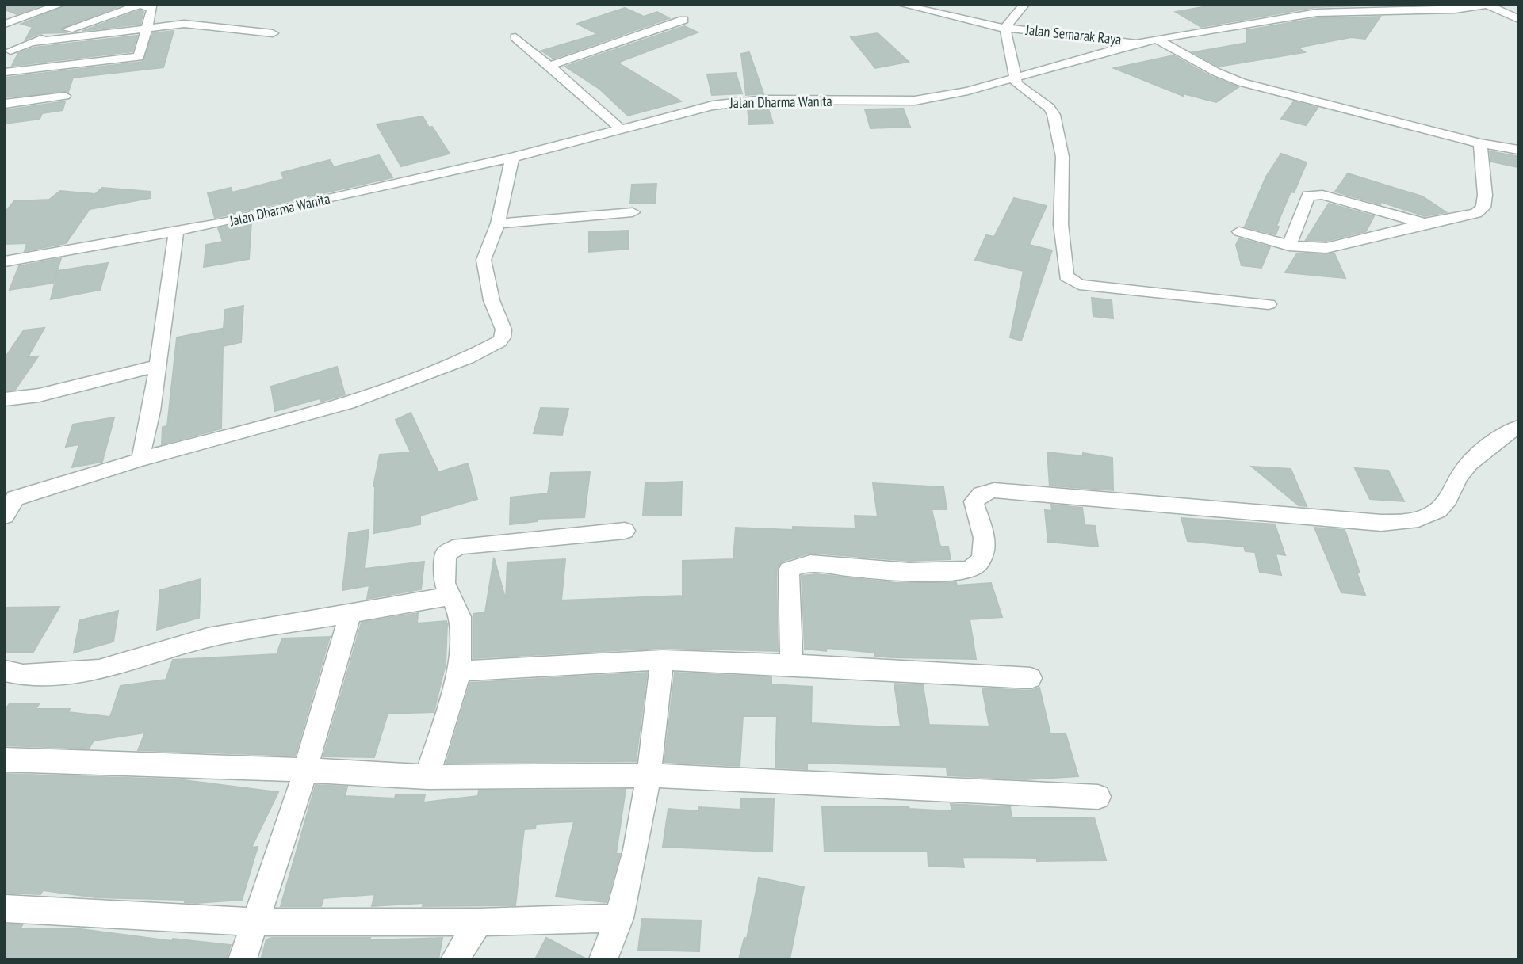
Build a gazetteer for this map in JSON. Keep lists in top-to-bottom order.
{
  "streets": {
    "street": ["Jalan Semarak Raya", "Jalan Dharma Wanita"]
  },
  "crossings": [
    ["Jalan Semarak Raya", "Jalan Dharma Wanita"]
  ]
}
